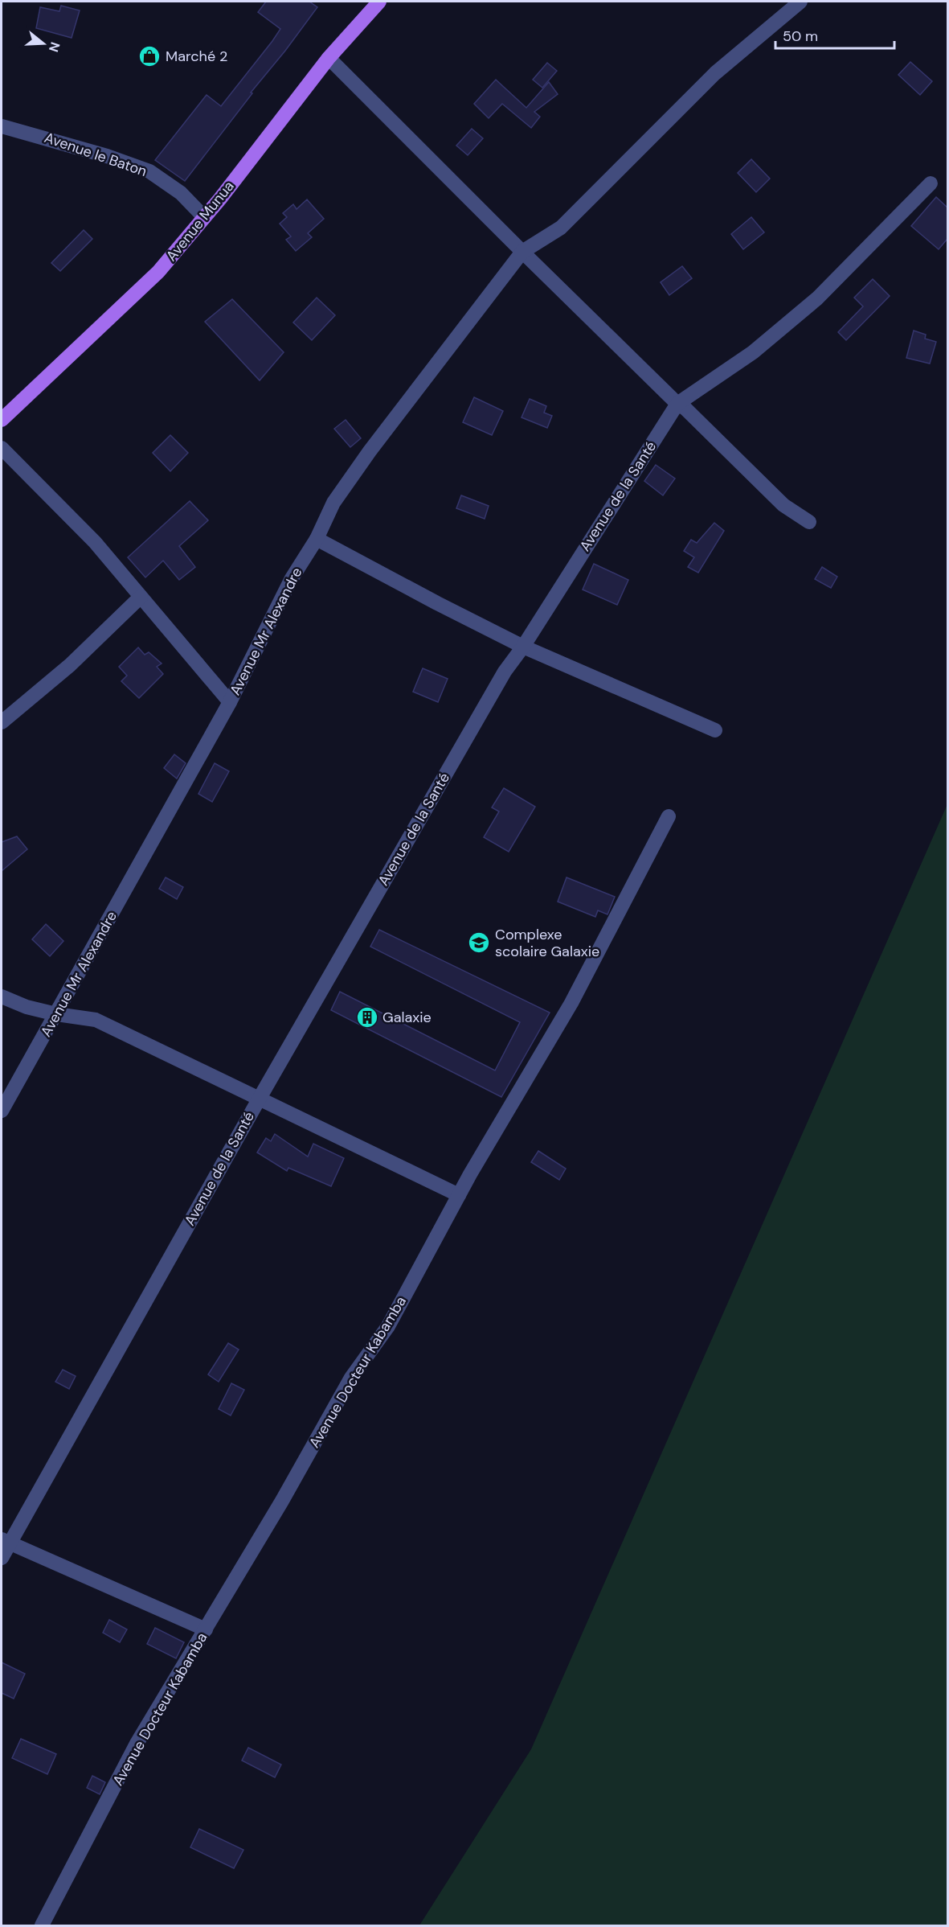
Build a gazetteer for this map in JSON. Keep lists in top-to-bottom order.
{
  "streets": {
    "main road": ["Avenue Munua"],
    "street": [
      "Avenue le Baton",
      "Avenue de la Santé",
      "Avenue Mr Alexandre",
      "Avenue Docteur Kabamba"
    ]
  },
  "crossings": [
    ["Avenue le Baton", "Avenue Munua"]
  ],
  "places": {
    "shop": ["Marché 2"],
    "school or university": ["Complexe scolaire Galaxie"],
    "building": ["Galaxie"]
  },
  "scale_bar": "50 m",
  "north": "right"
}
